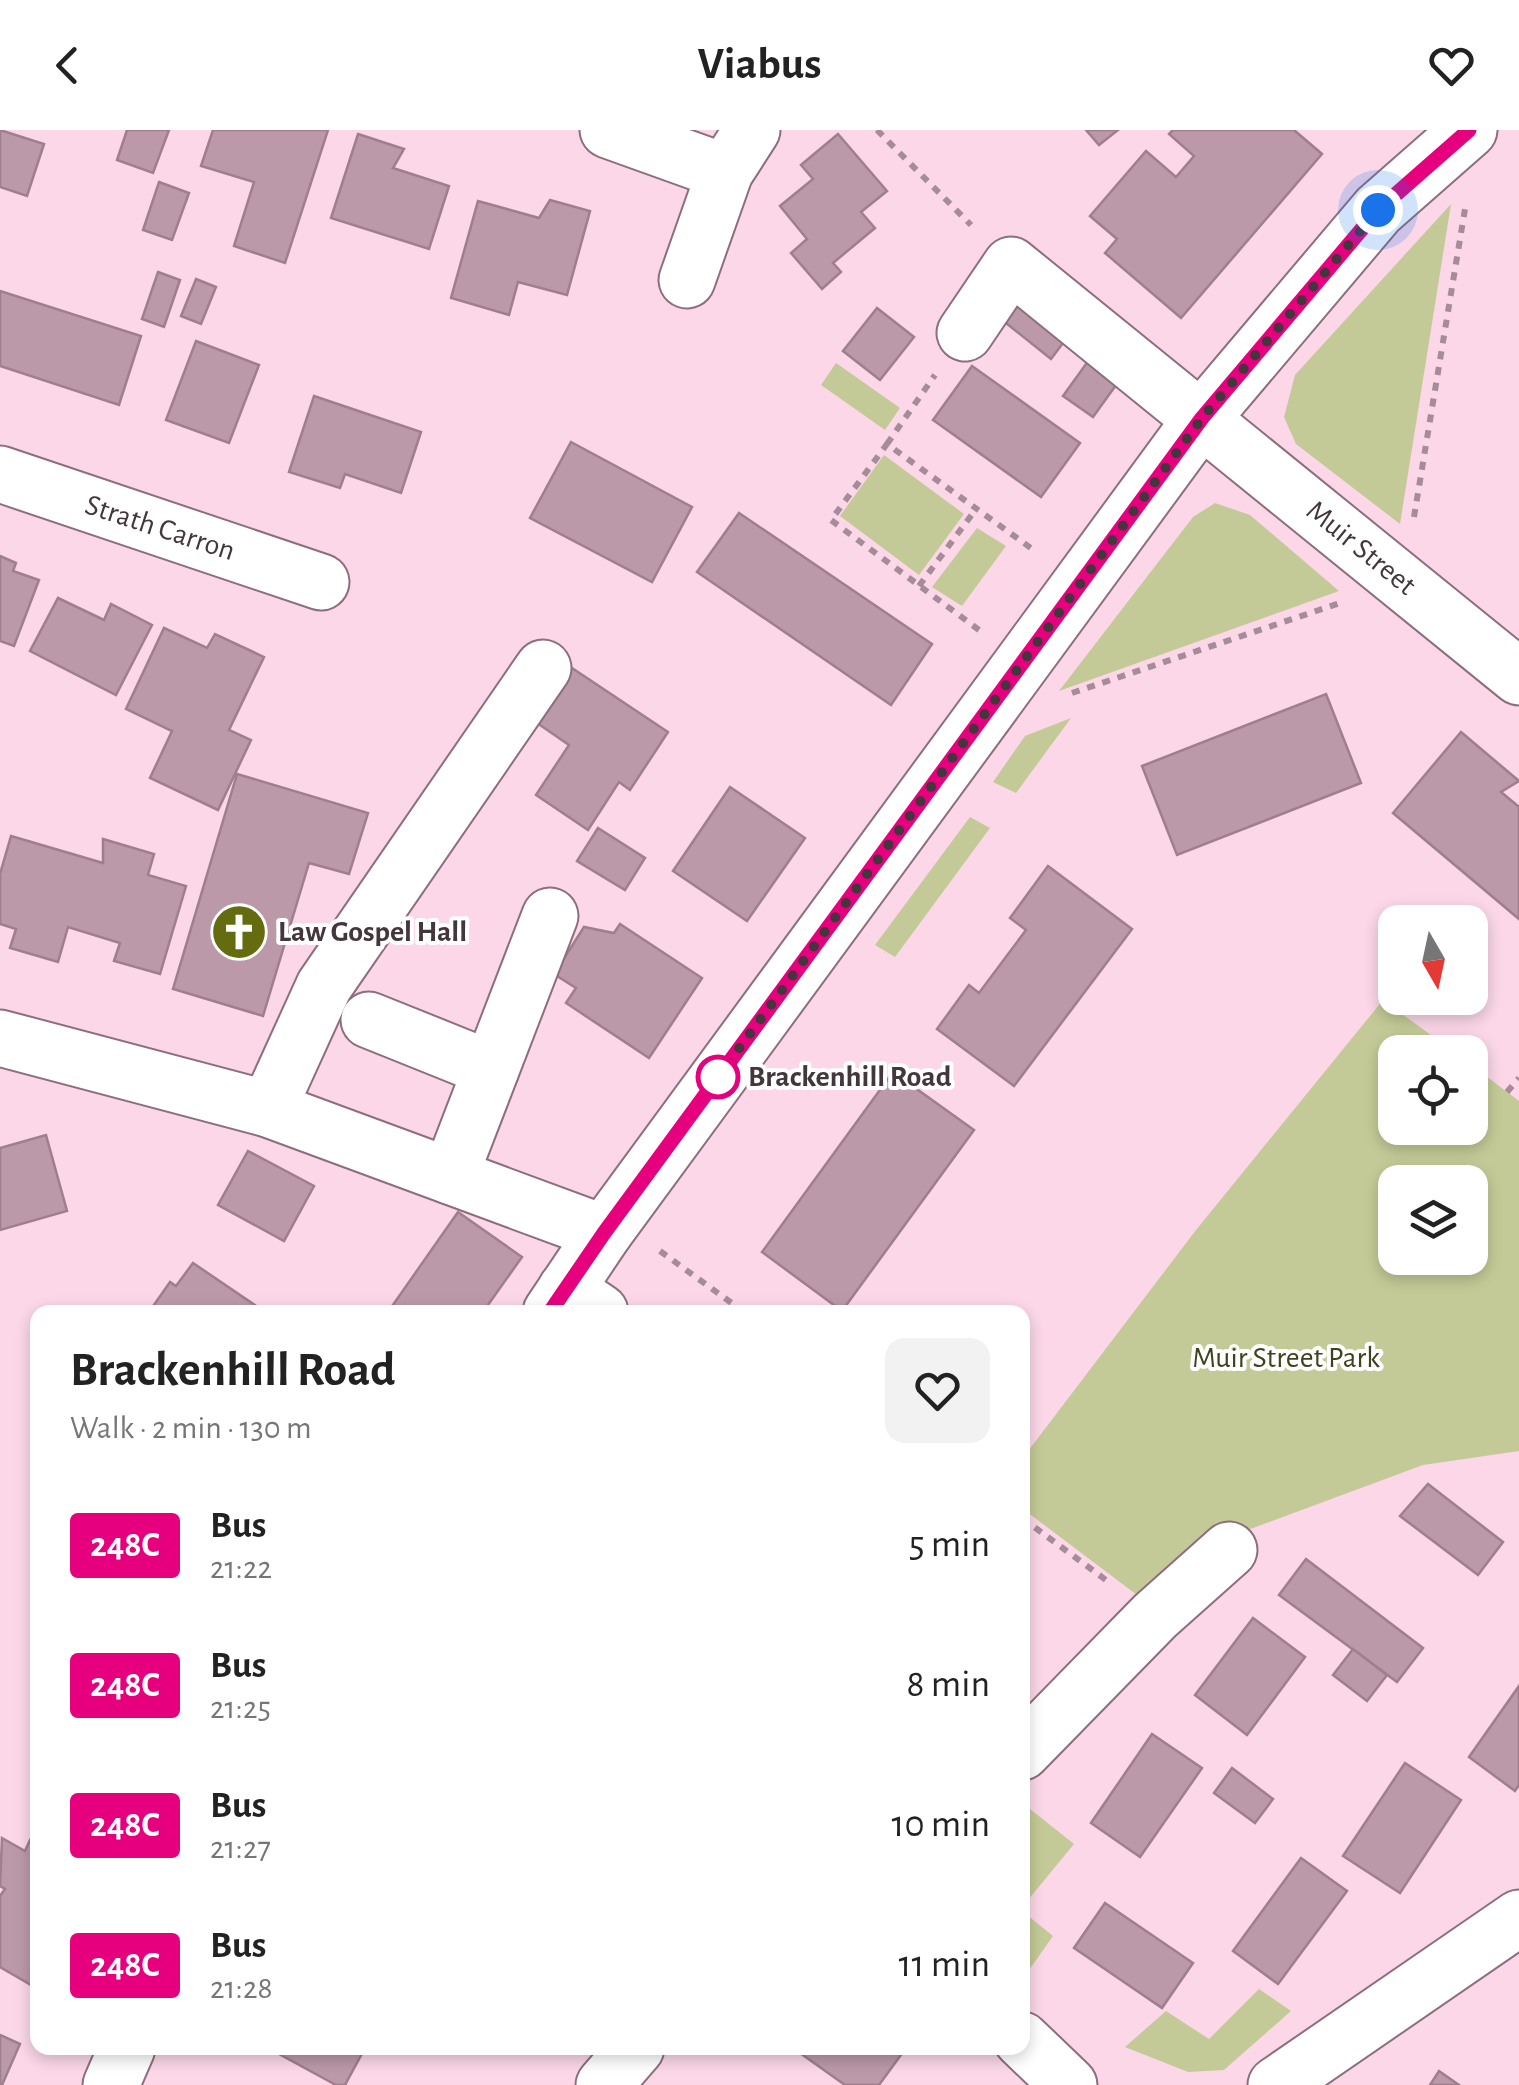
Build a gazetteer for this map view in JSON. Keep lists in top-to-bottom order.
{
  "streets": {
    "street": ["Strath Carron", "Muir Street"]
  },
  "parks": ["Muir Street Park"],
  "places": {
    "church": ["Law Gospel Hall"],
    "other": ["Brackenhill Road"]
  },
  "lines": ["bus line 248C"],
  "north": "bottom",
  "page": {
    "header": "Viabus",
    "heading": ["Brackenhill Road", "Walk · 2 min · 130 m"],
    "list": [
      {
        "mark": "248C",
        "name": "Bus",
        "note": "21:22",
        "value": "5 min"
      },
      {
        "mark": "248C",
        "name": "Bus",
        "note": "21:25",
        "value": "8 min"
      },
      {
        "mark": "248C",
        "name": "Bus",
        "note": "21:27",
        "value": "10 min"
      },
      {
        "mark": "248C",
        "name": "Bus",
        "note": "21:28",
        "value": "11 min"
      }
    ]
  }
}
